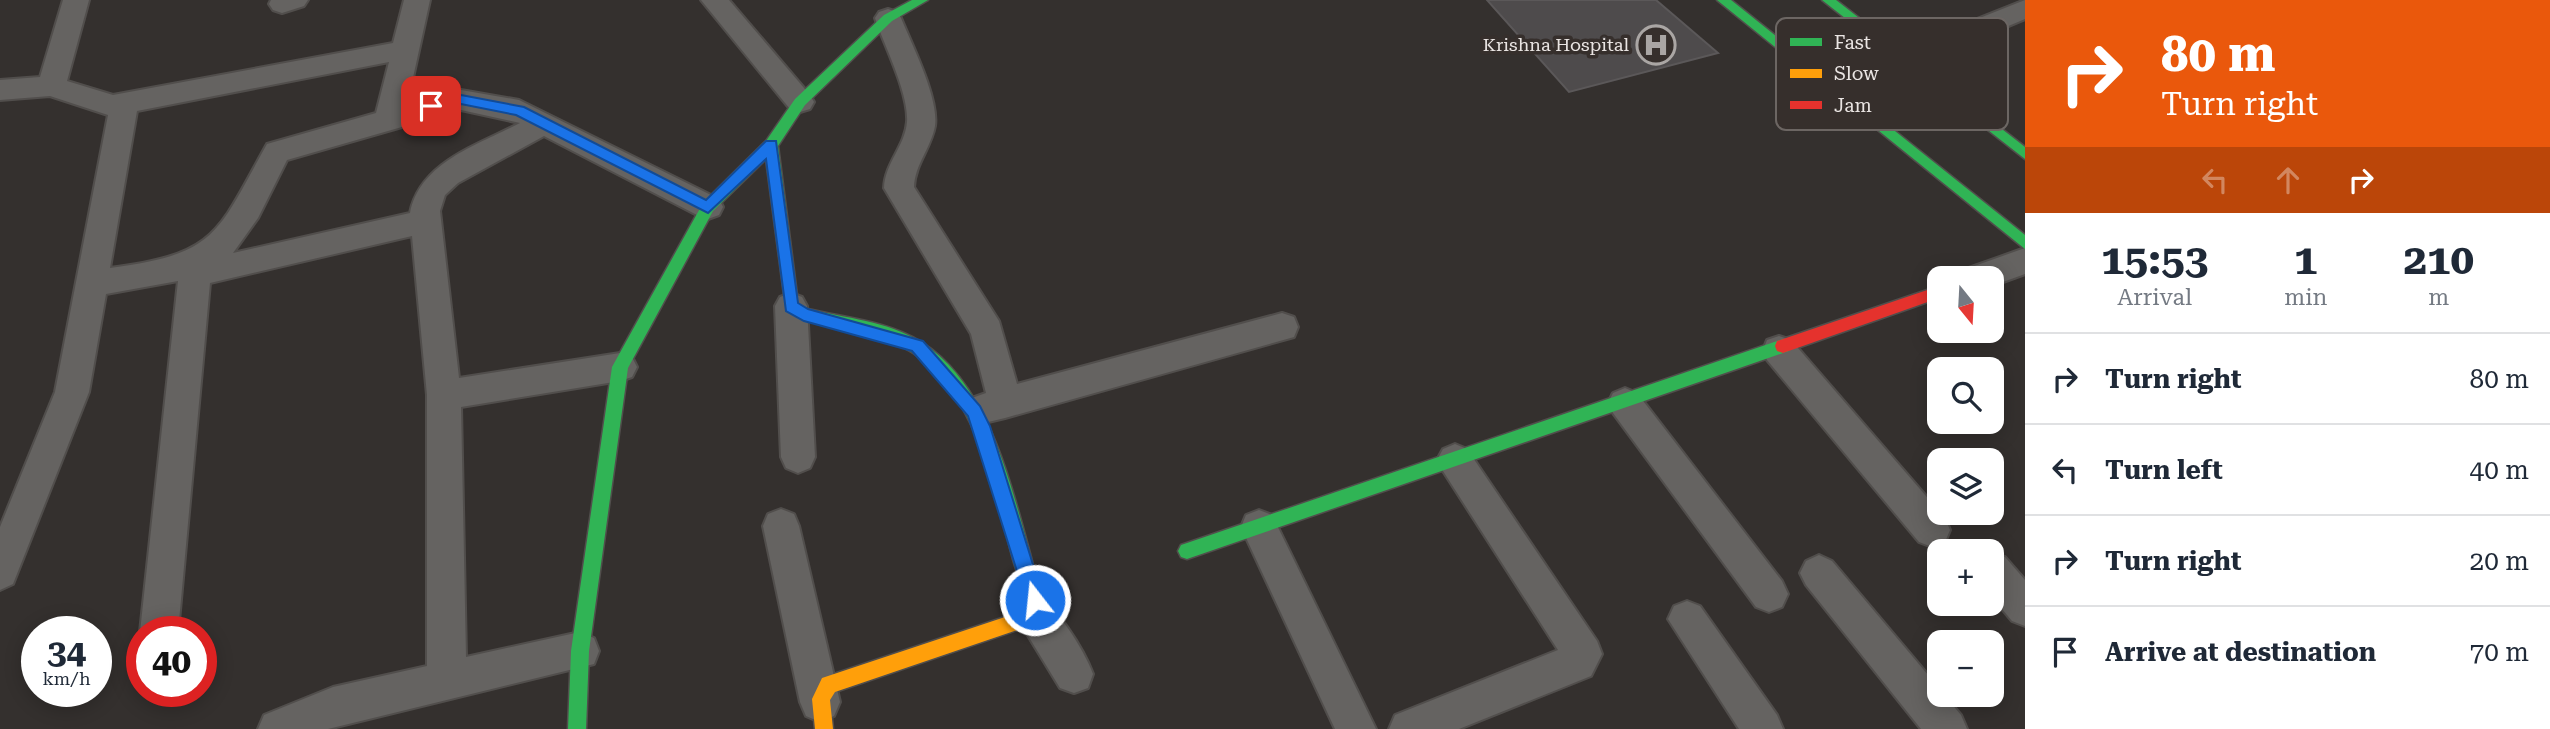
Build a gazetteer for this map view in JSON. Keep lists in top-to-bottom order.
{
  "places": {
    "hospital": ["Krishna Hospital"]
  },
  "legend": ["Fast", "Slow", "Jam"],
  "north": "bottom",
  "page": {
    "turn": ["80 m", "Turn right"],
    "eta": [
      "15:53",
      "Arrival",
      "1",
      "min",
      "210",
      "m"
    ],
    "map_buttons": ["+", "−"],
    "list": [
      {
        "name": "Turn right",
        "value": "80 m"
      },
      {
        "name": "Turn left",
        "value": "40 m"
      },
      {
        "name": "Turn right",
        "value": "20 m"
      },
      {
        "name": "Arrive at destination",
        "value": "70 m"
      }
    ],
    "speed": "34 km/h",
    "limit": "40"
  }
}
